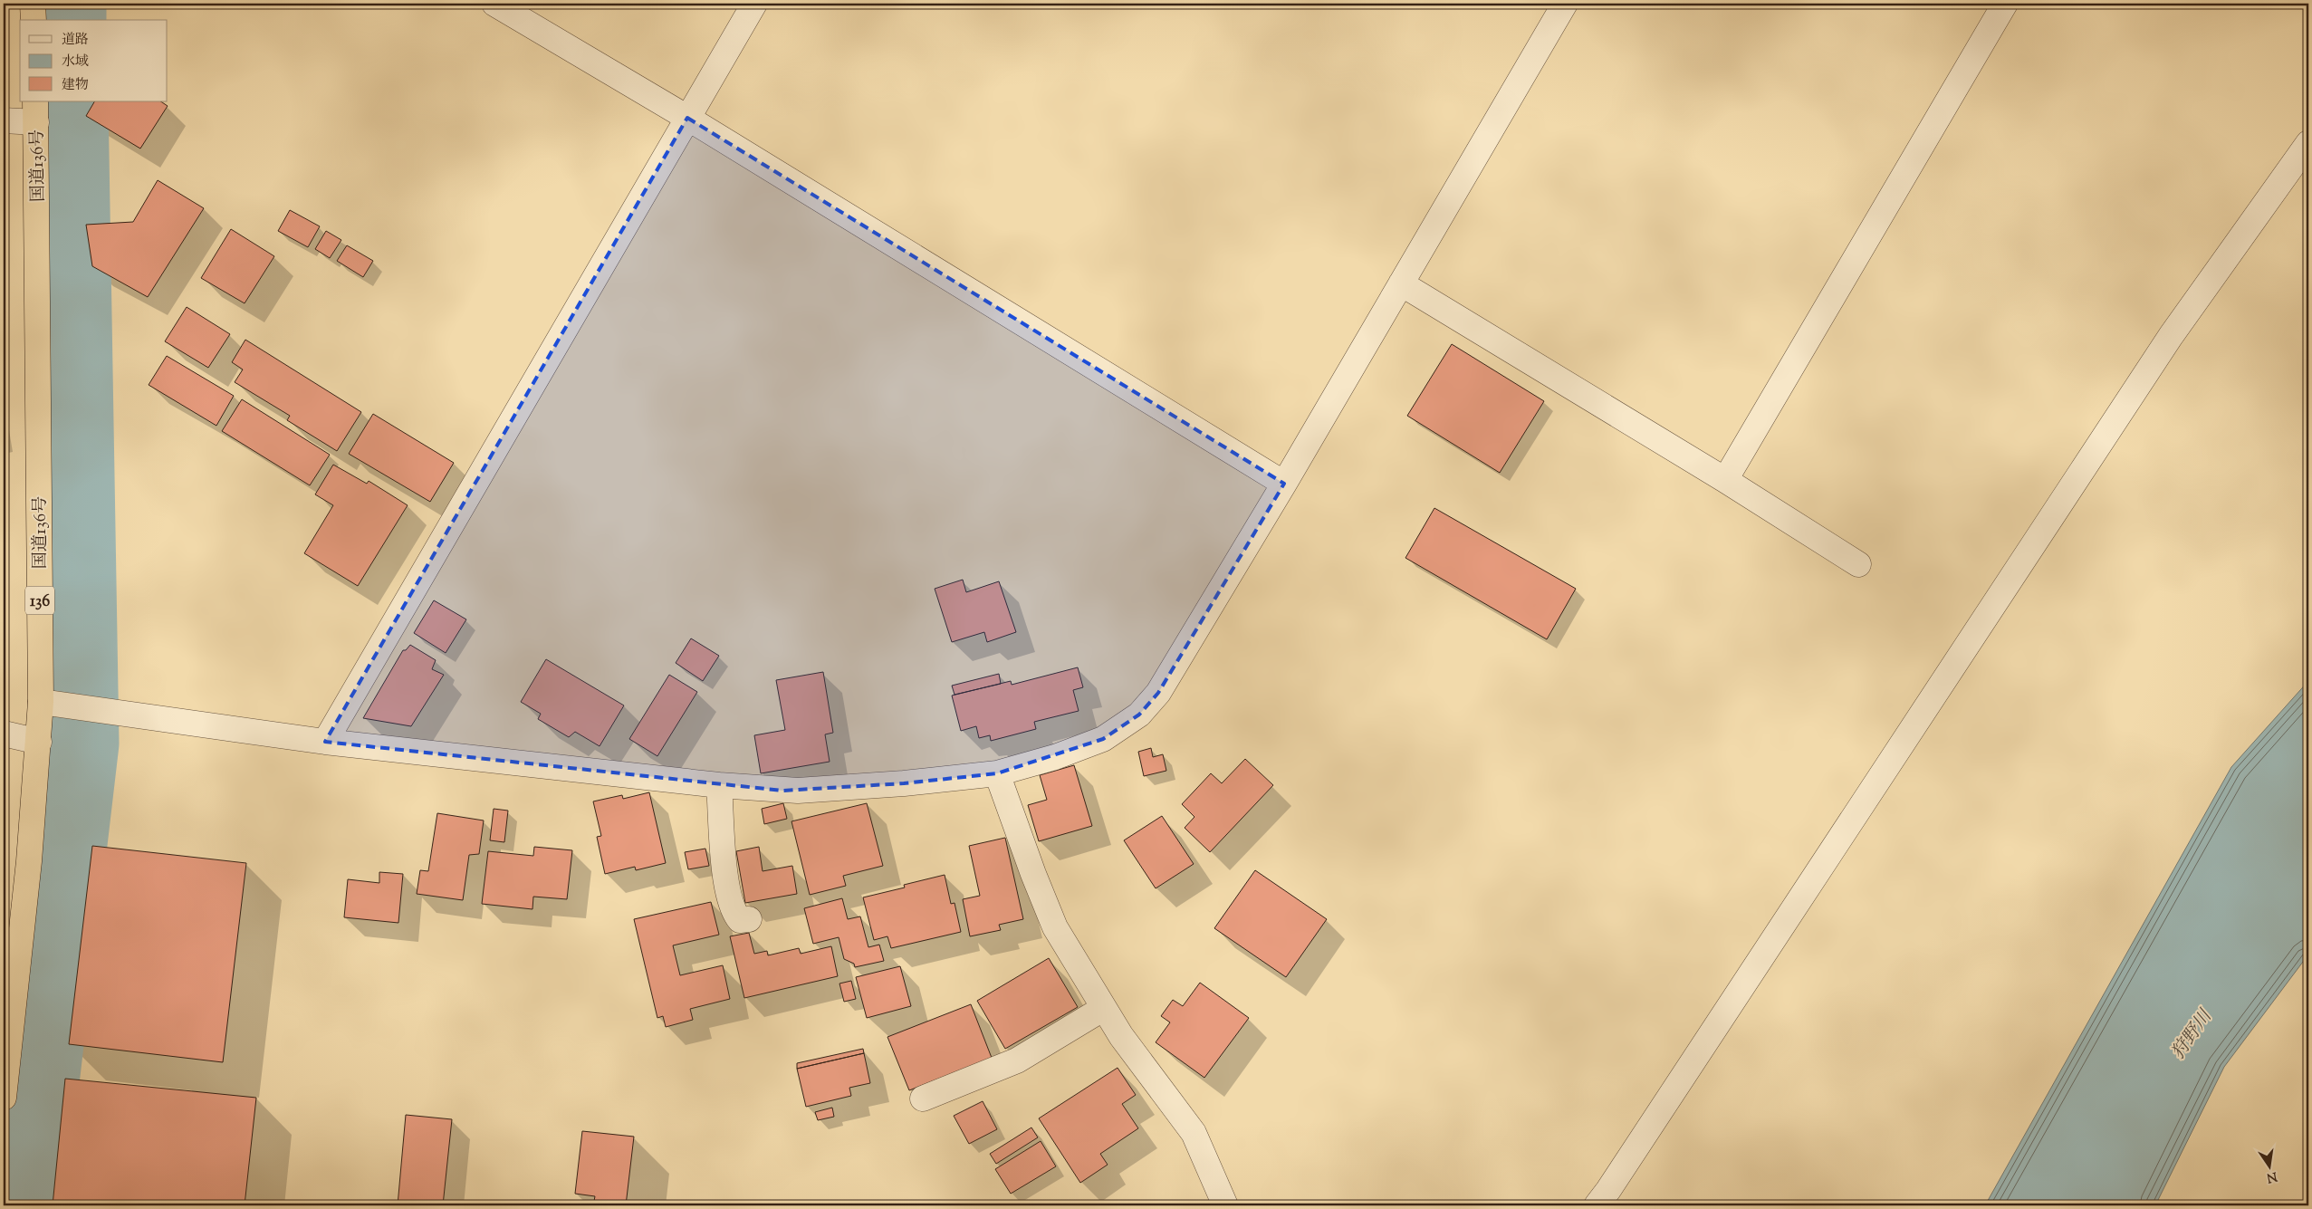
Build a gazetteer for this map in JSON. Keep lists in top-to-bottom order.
{
  "streets": {
    "highway": ["国道136号", "136"]
  },
  "water": ["狩野川"],
  "legend": ["道路", "水域", "建物"],
  "north": "bottom"
}
